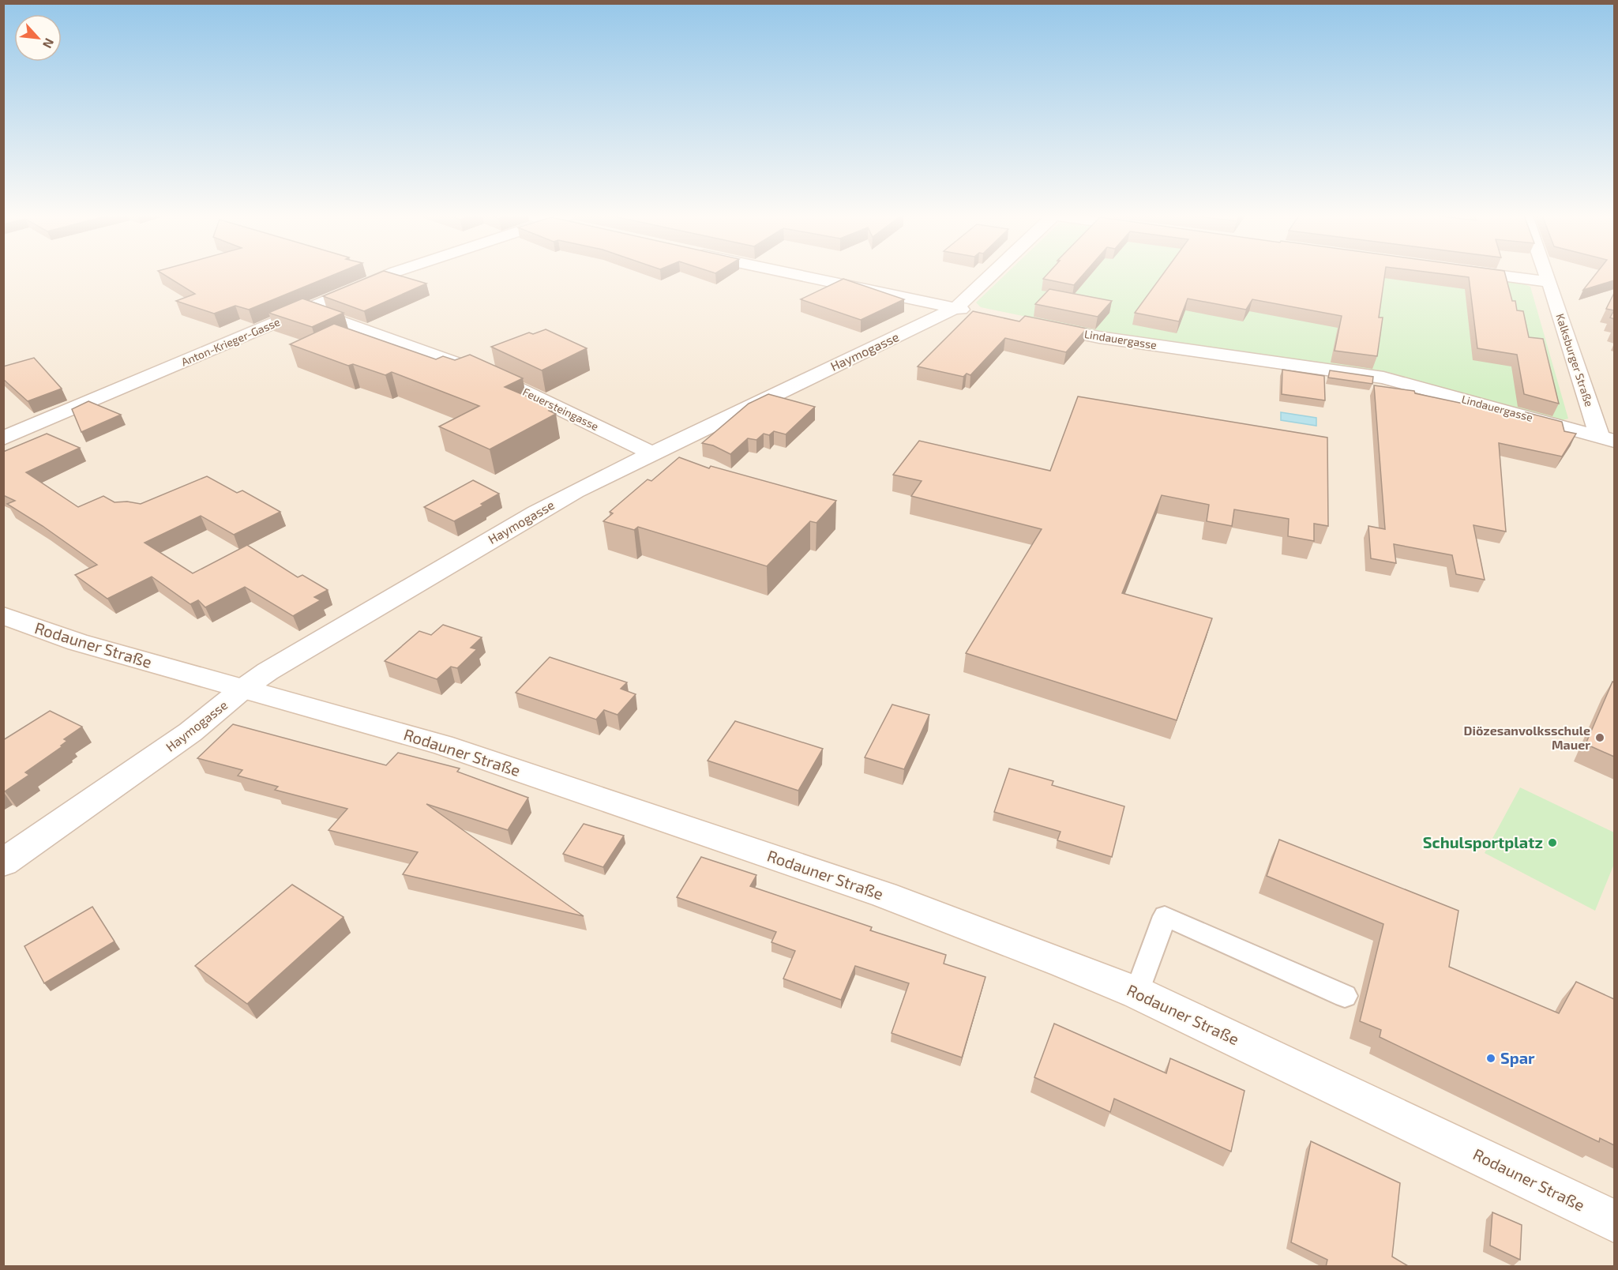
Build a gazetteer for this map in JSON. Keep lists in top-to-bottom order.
{
  "streets": {
    "street": [
      "Lindauergasse",
      "Anton-Krieger-Gasse",
      "Haymogasse",
      "Kalksburger Straße",
      "Feuersteingasse",
      "Rodauner Straße"
    ]
  },
  "crossings": [
    ["Lindauergasse", "Kalksburger Straße"],
    ["Anton-Krieger-Gasse", "Feuersteingasse"],
    ["Haymogasse", "Feuersteingasse"],
    ["Haymogasse", "Rodauner Straße"]
  ],
  "places": ["Diözesanvolksschule Mauer", "Schulsportplatz", "Spar"],
  "north": "bottom right"
}
